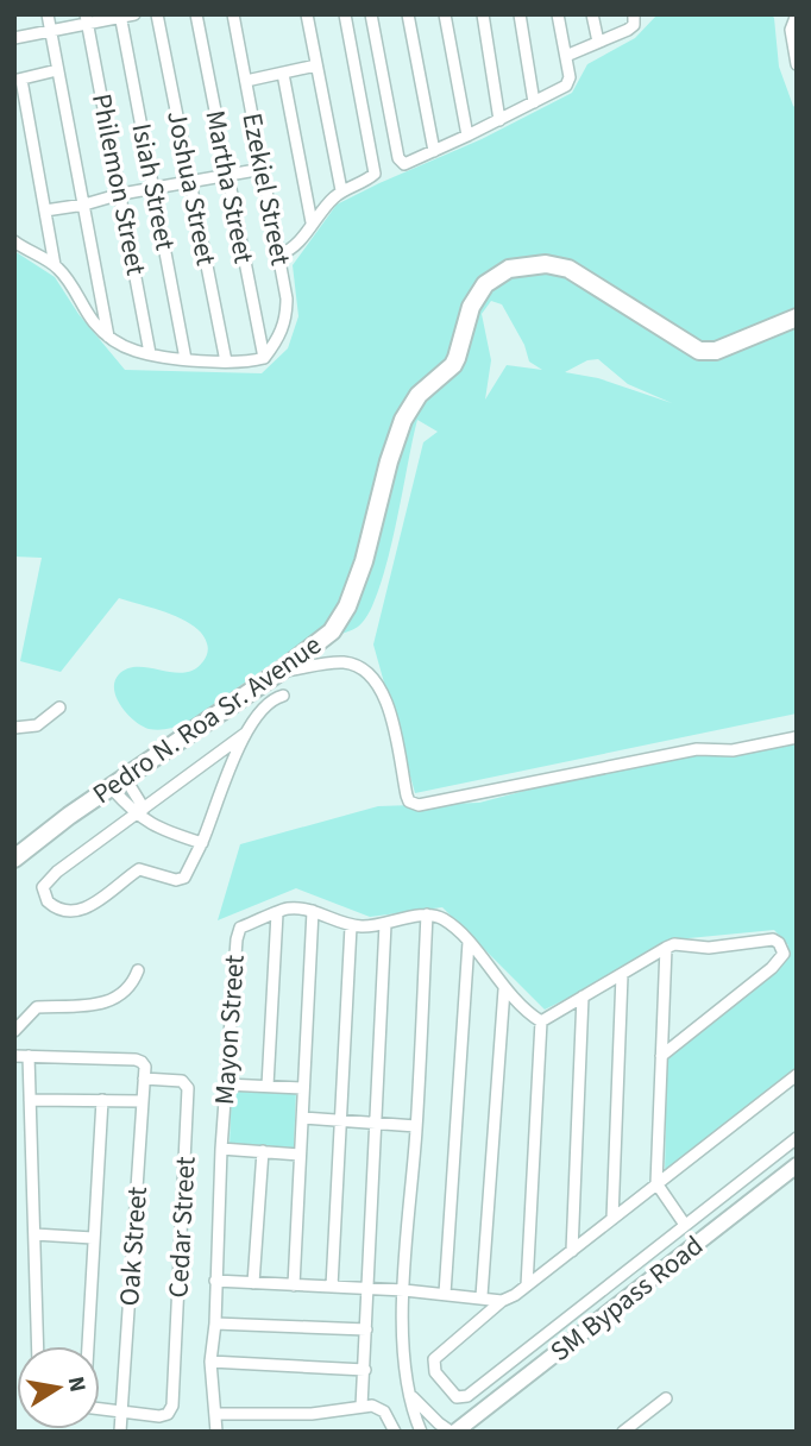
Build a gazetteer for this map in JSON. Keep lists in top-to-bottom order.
{
  "streets": {
    "main road": ["Pedro N. Roa Sr. Avenue"],
    "street": [
      "Philemon Street",
      "Isiah Street",
      "Martha Street",
      "Joshua Street",
      "Ezekiel Street",
      "Mayon Street",
      "Cedar Street",
      "Oak Street",
      "SM Bypass Road"
    ]
  },
  "crossings": [
    ["Martha Street", "Ezekiel Street"],
    ["Cedar Street", "Oak Street"]
  ],
  "north": "right"
}
